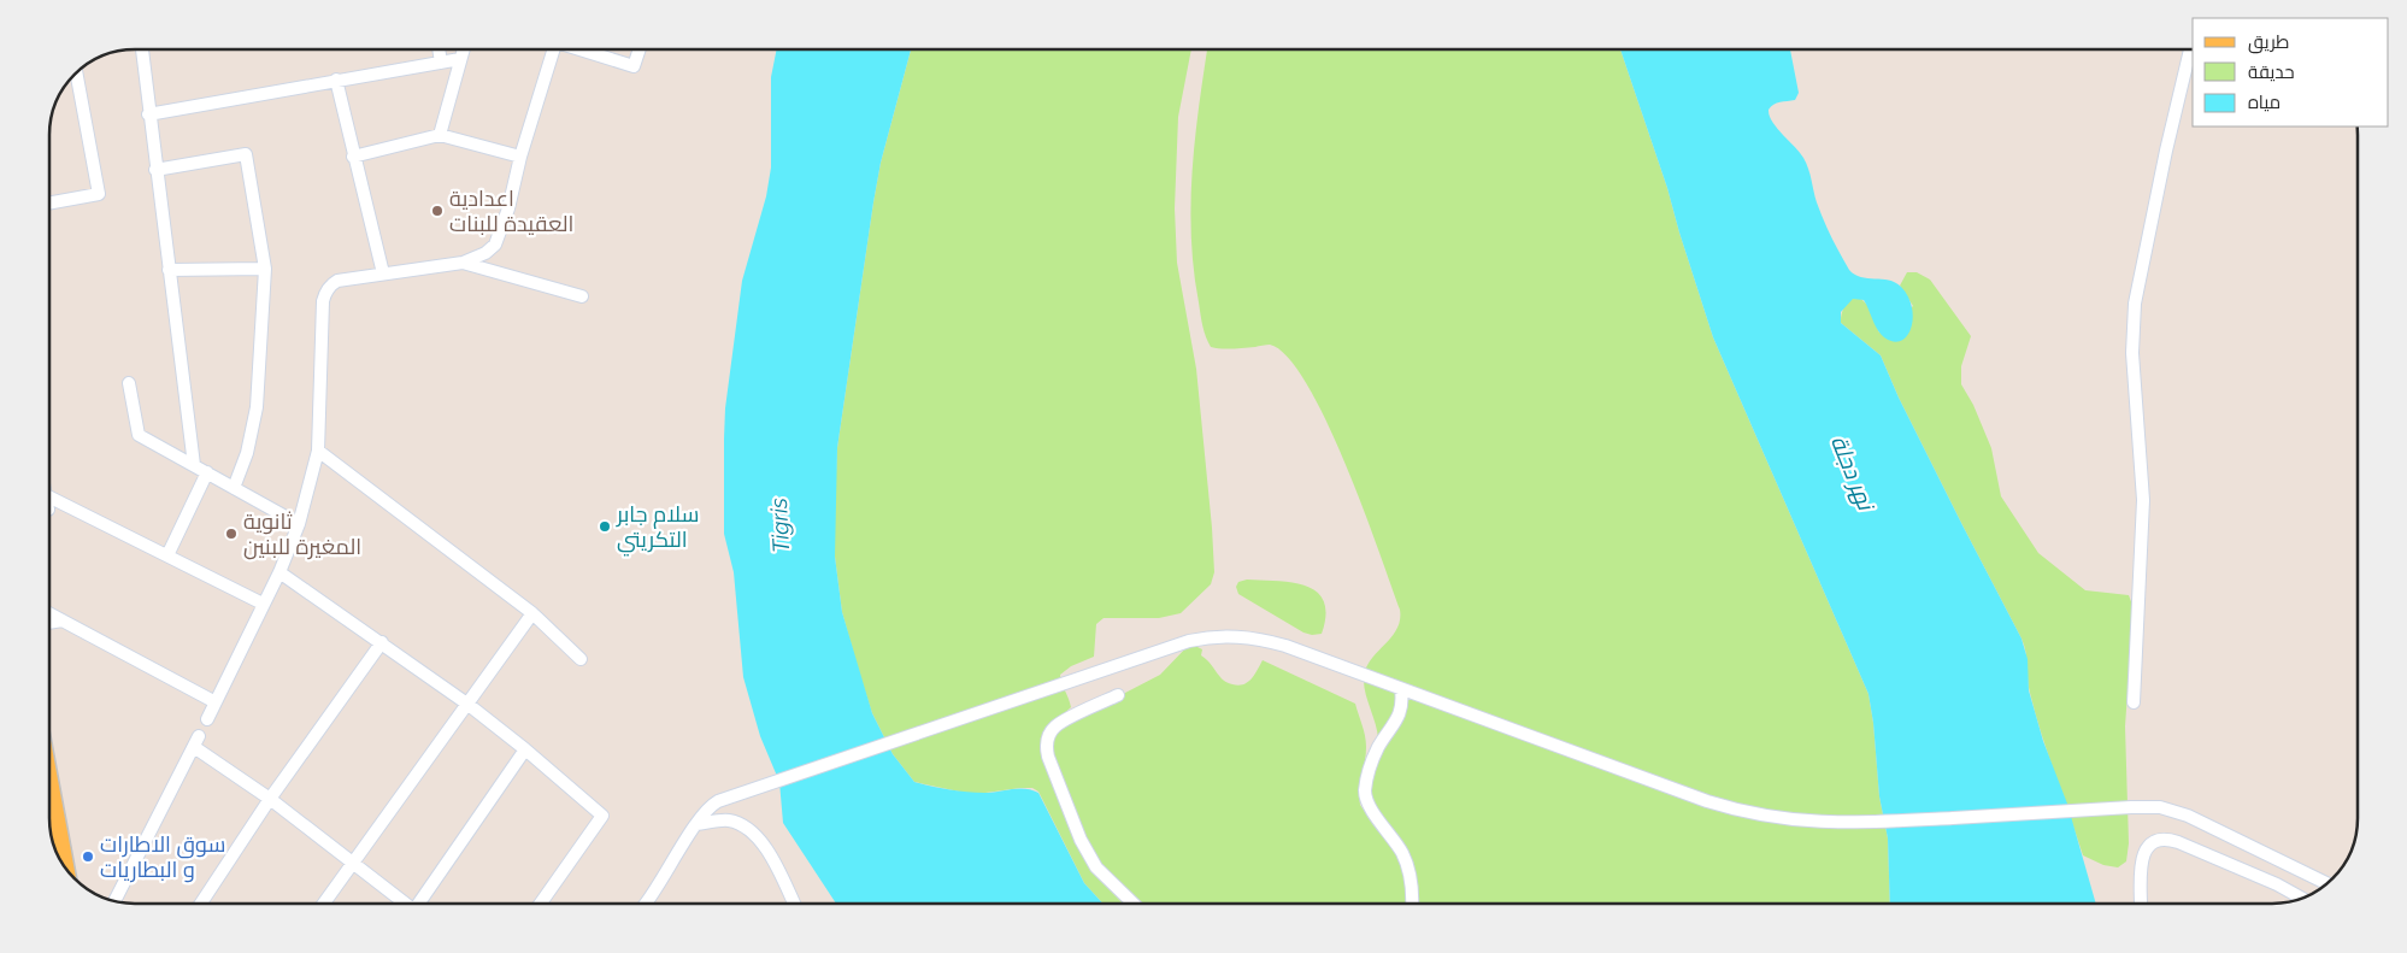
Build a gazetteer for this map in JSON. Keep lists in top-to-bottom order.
{
  "water": ["نهر دجلة", "Tigris"],
  "places": [
    "اعدادية العقيدة للبنات",
    "سلام جابر التكريتي",
    "ثانوية المغيرة للبنين",
    "سوق الاطارات و البطاريات"
  ],
  "legend": ["طريق", "حديقة", "مياه"]
}
